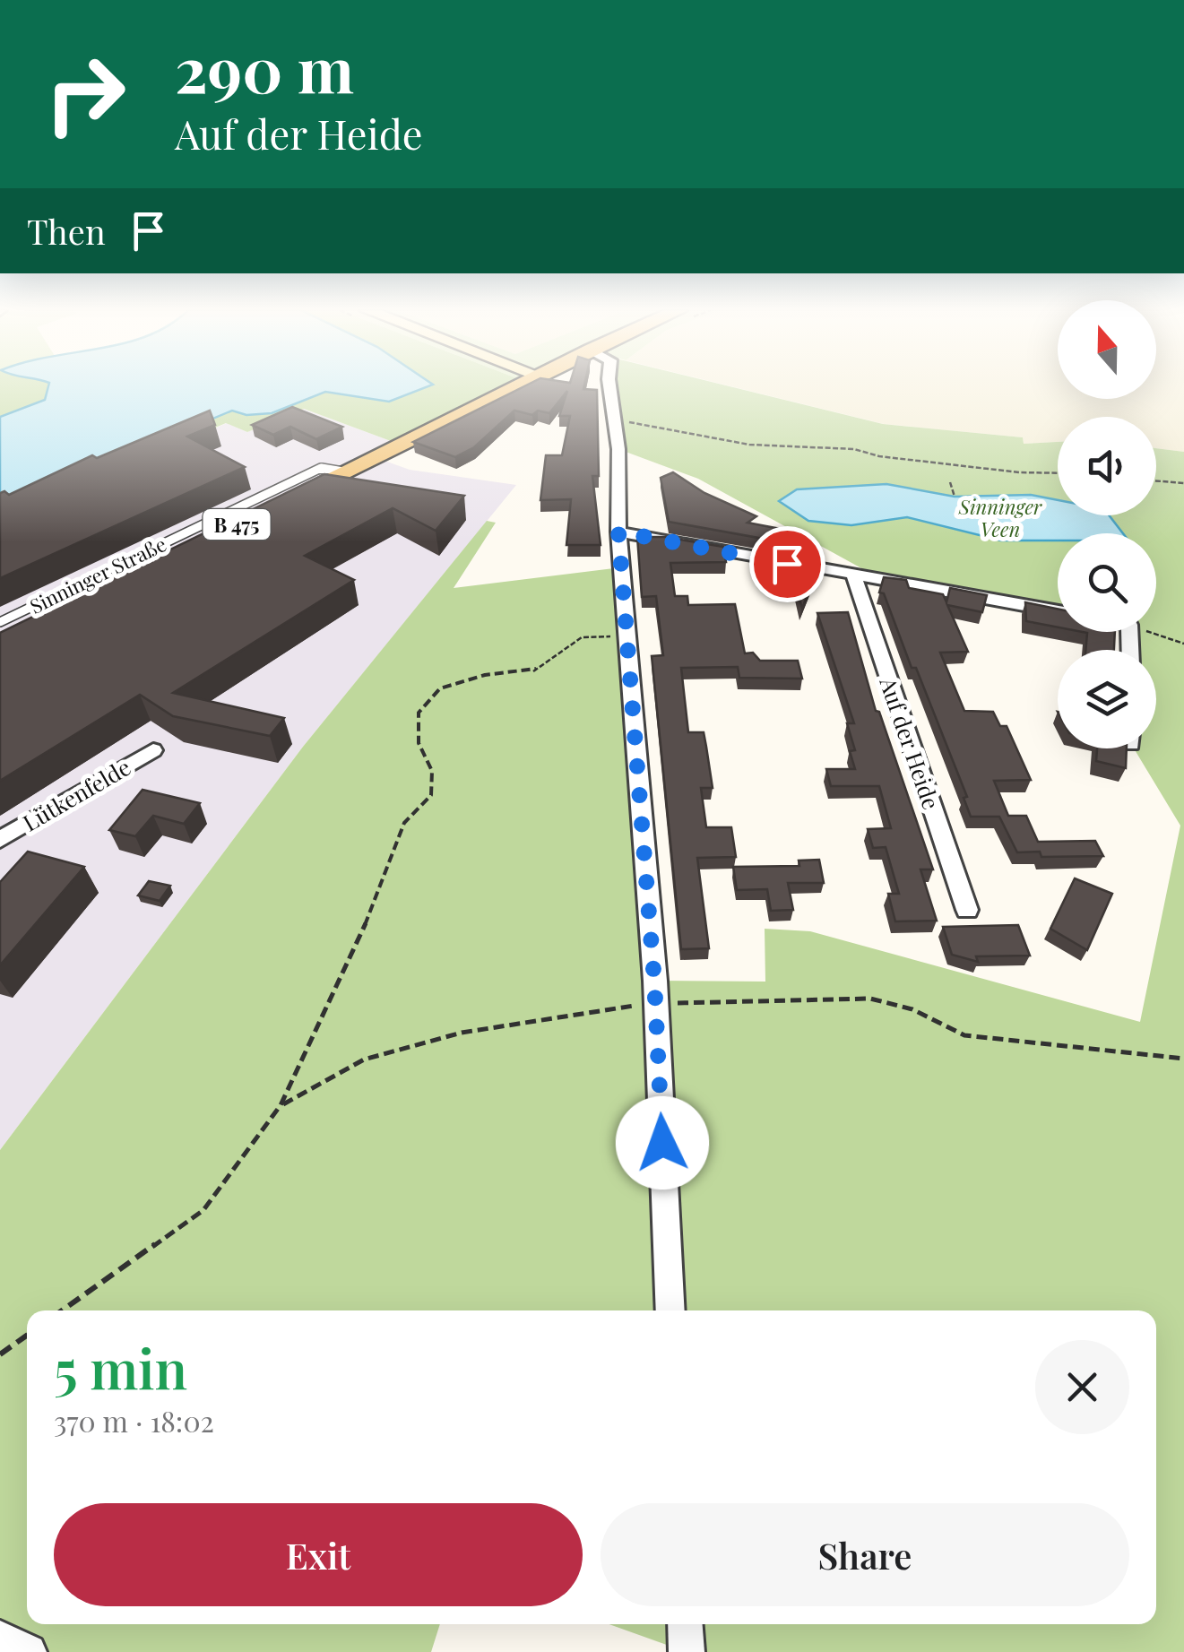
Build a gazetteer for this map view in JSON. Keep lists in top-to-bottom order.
{
  "streets": {
    "main road": ["B 475", "Sinninger Straße"],
    "street": ["Auf der Heide", "Lütkenfelde"]
  },
  "parks": ["Sinninger Veen"],
  "north": "top",
  "page": {
    "turn": ["290 m", "Auf der Heide"],
    "then": "Then",
    "heading": ["5 min", "370 m · 18:02"],
    "buttons": ["Exit", "Share"]
  }
}
